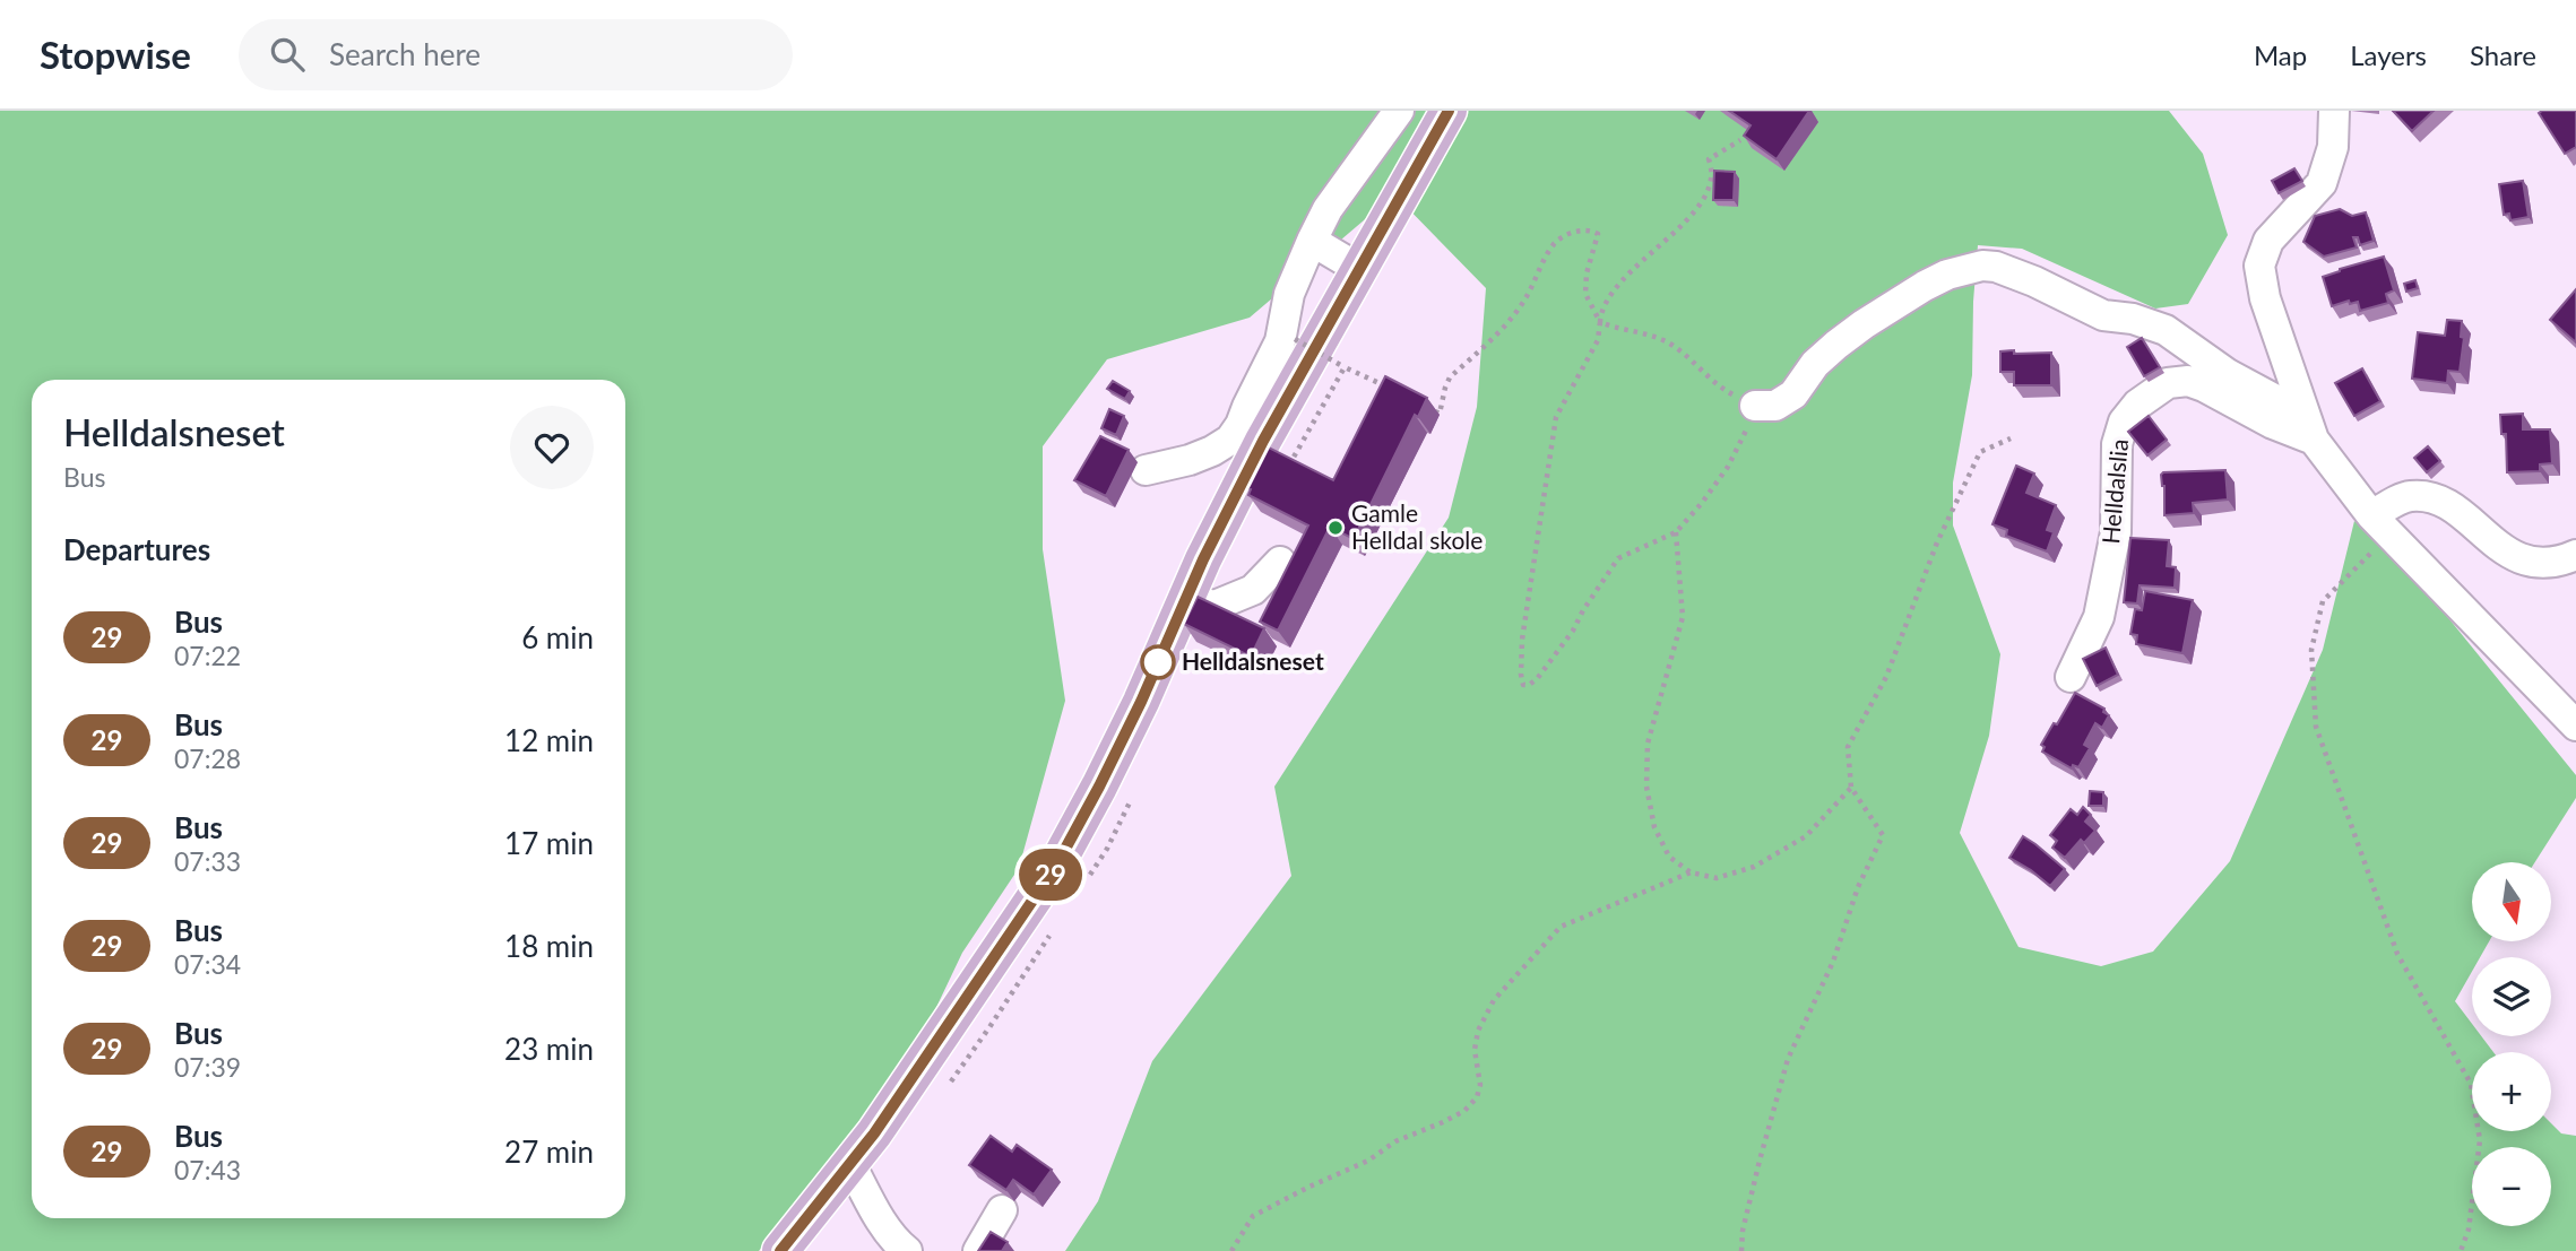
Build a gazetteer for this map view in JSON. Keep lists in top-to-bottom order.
{
  "streets": {
    "street": ["Helldalslia"]
  },
  "places": ["Gamle Helldal skole", "Helldalsneset"],
  "lines": ["bus line 29"],
  "north": "bottom",
  "page": {
    "header": "Stopwise",
    "search": "Search here",
    "nav": ["Map", "Layers", "Share"],
    "on_map": "29",
    "heading": [
      ["Helldalsneset", "Bus"],
      "Departures"
    ],
    "list": [
      {
        "mark": "29",
        "name": "Bus",
        "note": "07:22",
        "value": "6 min"
      },
      {
        "mark": "29",
        "name": "Bus",
        "note": "07:28",
        "value": "12 min"
      },
      {
        "mark": "29",
        "name": "Bus",
        "note": "07:33",
        "value": "17 min"
      },
      {
        "mark": "29",
        "name": "Bus",
        "note": "07:34",
        "value": "18 min"
      },
      {
        "mark": "29",
        "name": "Bus",
        "note": "07:39",
        "value": "23 min"
      },
      {
        "mark": "29",
        "name": "Bus",
        "note": "07:43",
        "value": "27 min"
      }
    ],
    "map_buttons": ["+", "−"]
  }
}
